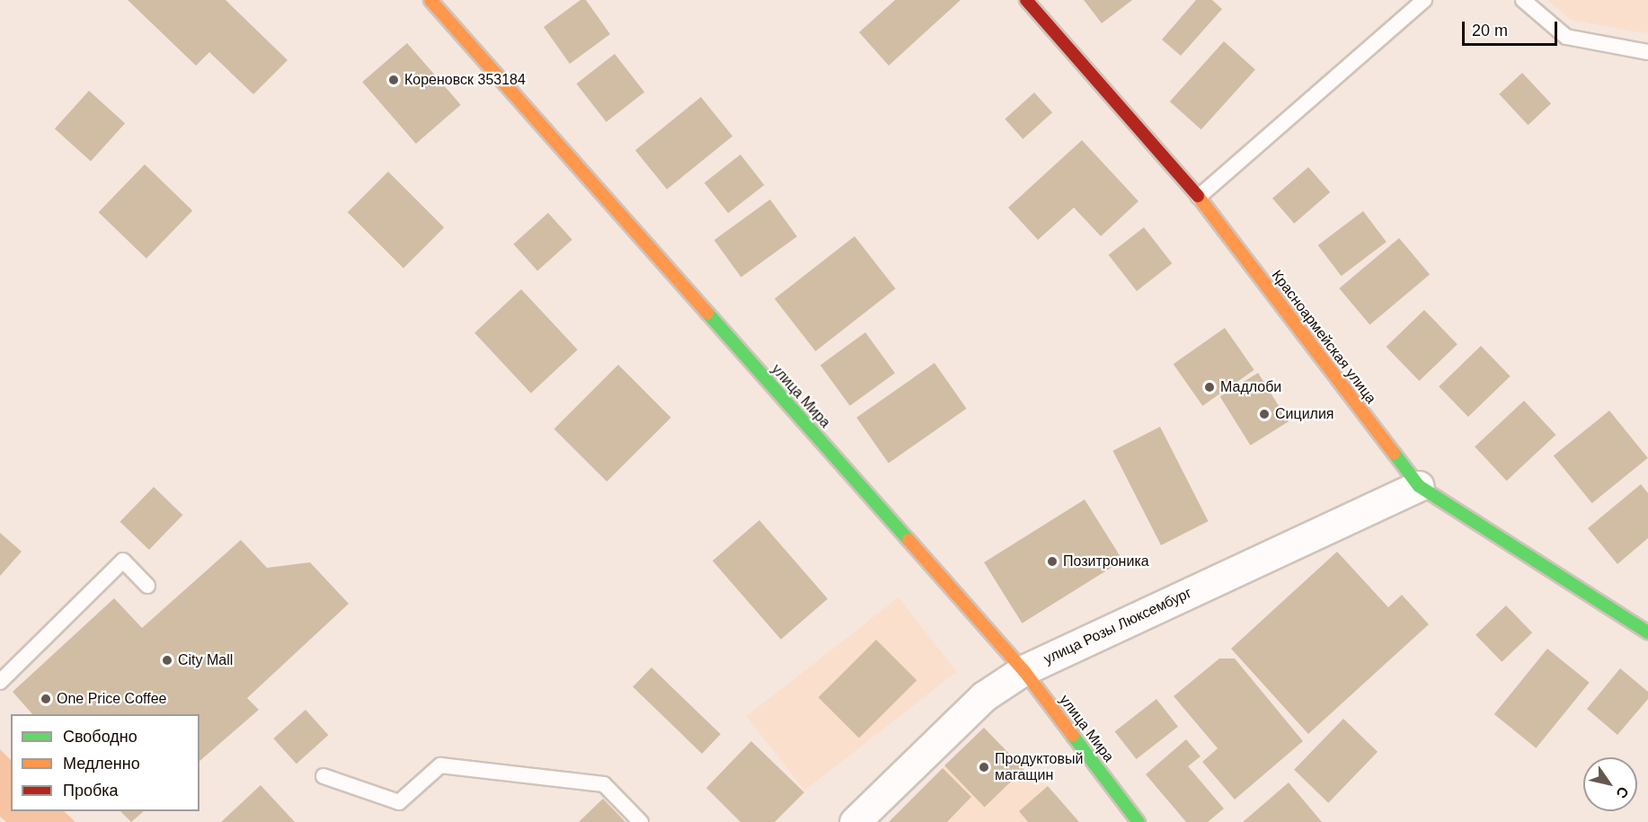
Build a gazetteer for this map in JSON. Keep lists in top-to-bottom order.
{
  "streets": {
    "street": ["Красноармейская улица", "улица Мира", "улица Розы Люксембург"]
  },
  "crossings": [
    ["Красноармейская улица", "улица Розы Люксембург"],
    ["улица Мира", "улица Розы Люксембург"]
  ],
  "places": [
    "Кореновск 353184",
    "Мадлоби",
    "Сицилия",
    "Позитроника",
    "City Mall",
    "One Price Coffee",
    "Продуктовый магащин"
  ],
  "legend": ["Свободно", "Медленно", "Пробка"],
  "scale_bar": "20 m",
  "north": "bottom right"
}
